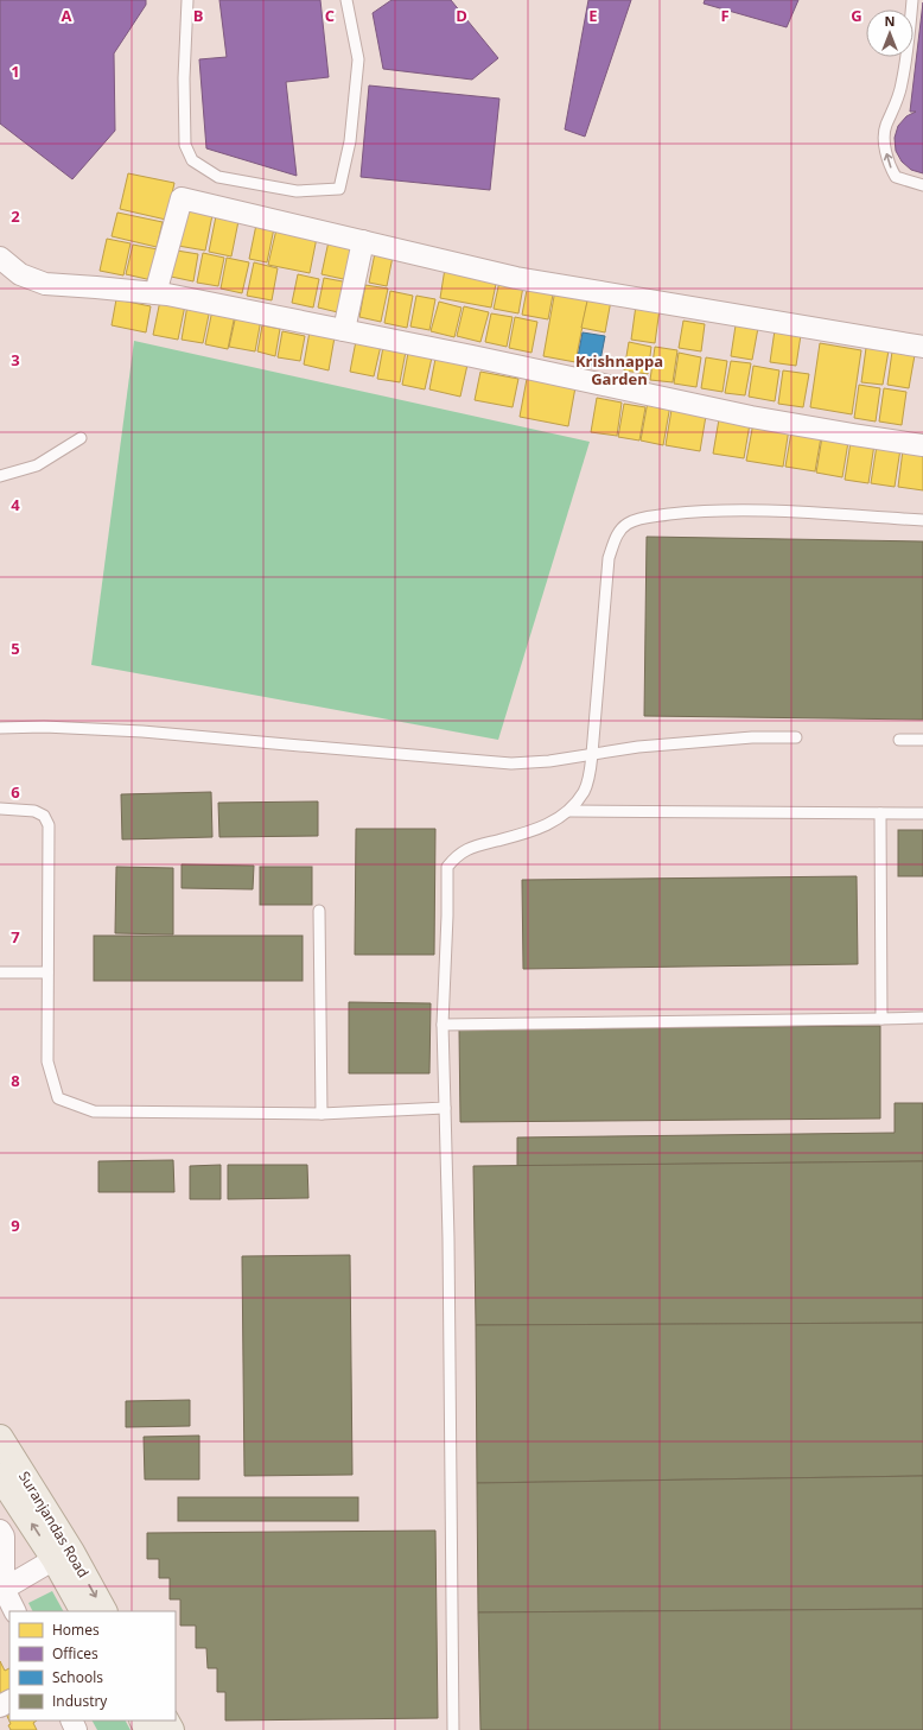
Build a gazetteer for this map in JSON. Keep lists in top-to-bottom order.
{
  "streets": {
    "main road": ["Suranjandas Road"]
  },
  "districts": ["Krishnappa Garden"],
  "legend": [
    "Homes",
    "Offices",
    "Schools",
    "Industry"
  ],
  "north": "top",
  "grid": {
    "columns": [
      "A",
      "B",
      "C",
      "D",
      "E",
      "F",
      "G"
    ],
    "rows": [
      "1",
      "2",
      "3",
      "4",
      "5",
      "6",
      "7",
      "8",
      "9"
    ]
  }
}
